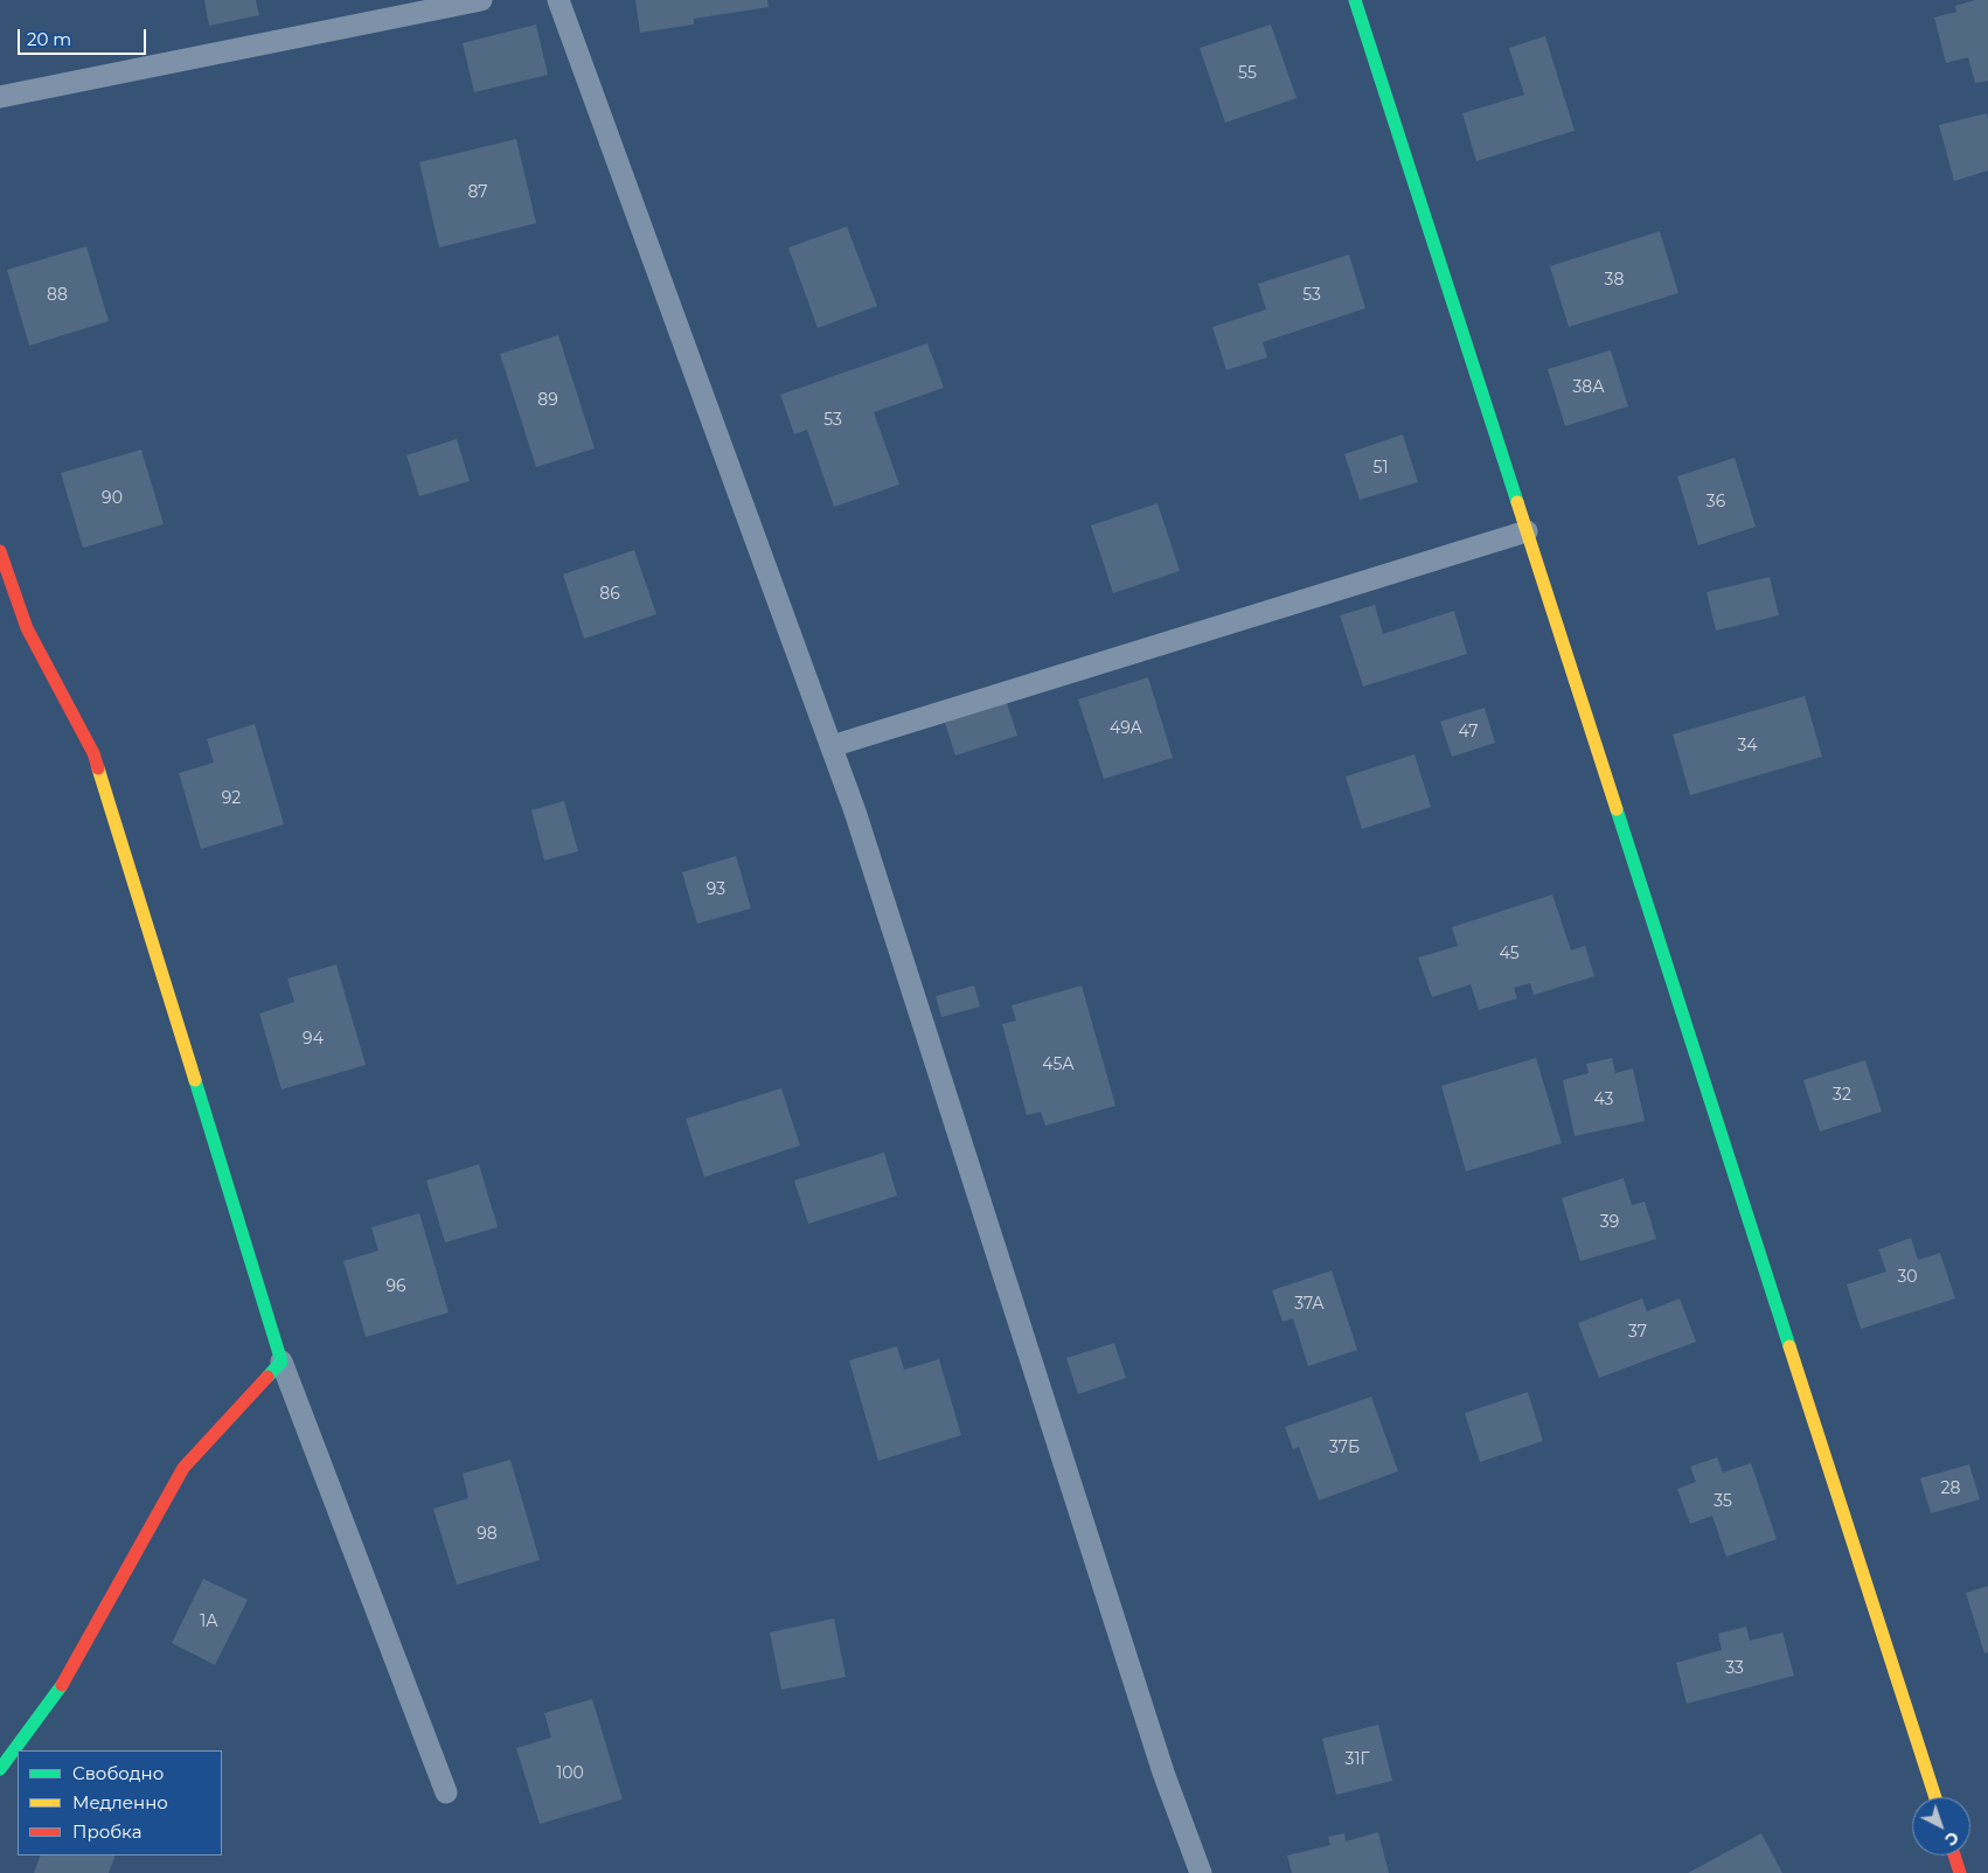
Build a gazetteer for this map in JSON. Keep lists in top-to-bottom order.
{
  "house_numbers": [
    "55",
    "87",
    "38",
    "88",
    "53",
    "38А",
    "89",
    "53",
    "51",
    "90",
    "36",
    "86",
    "49А",
    "47",
    "34",
    "92",
    "93",
    "45",
    "94",
    "45А",
    "32",
    "43",
    "39",
    "30",
    "96",
    "37А",
    "37",
    "37Б",
    "28",
    "35",
    "98",
    "1А",
    "33",
    "31Г",
    "100"
  ],
  "legend": ["Свободно", "Медленно", "Пробка"],
  "scale_bar": "20 m",
  "north": "bottom right"
}
